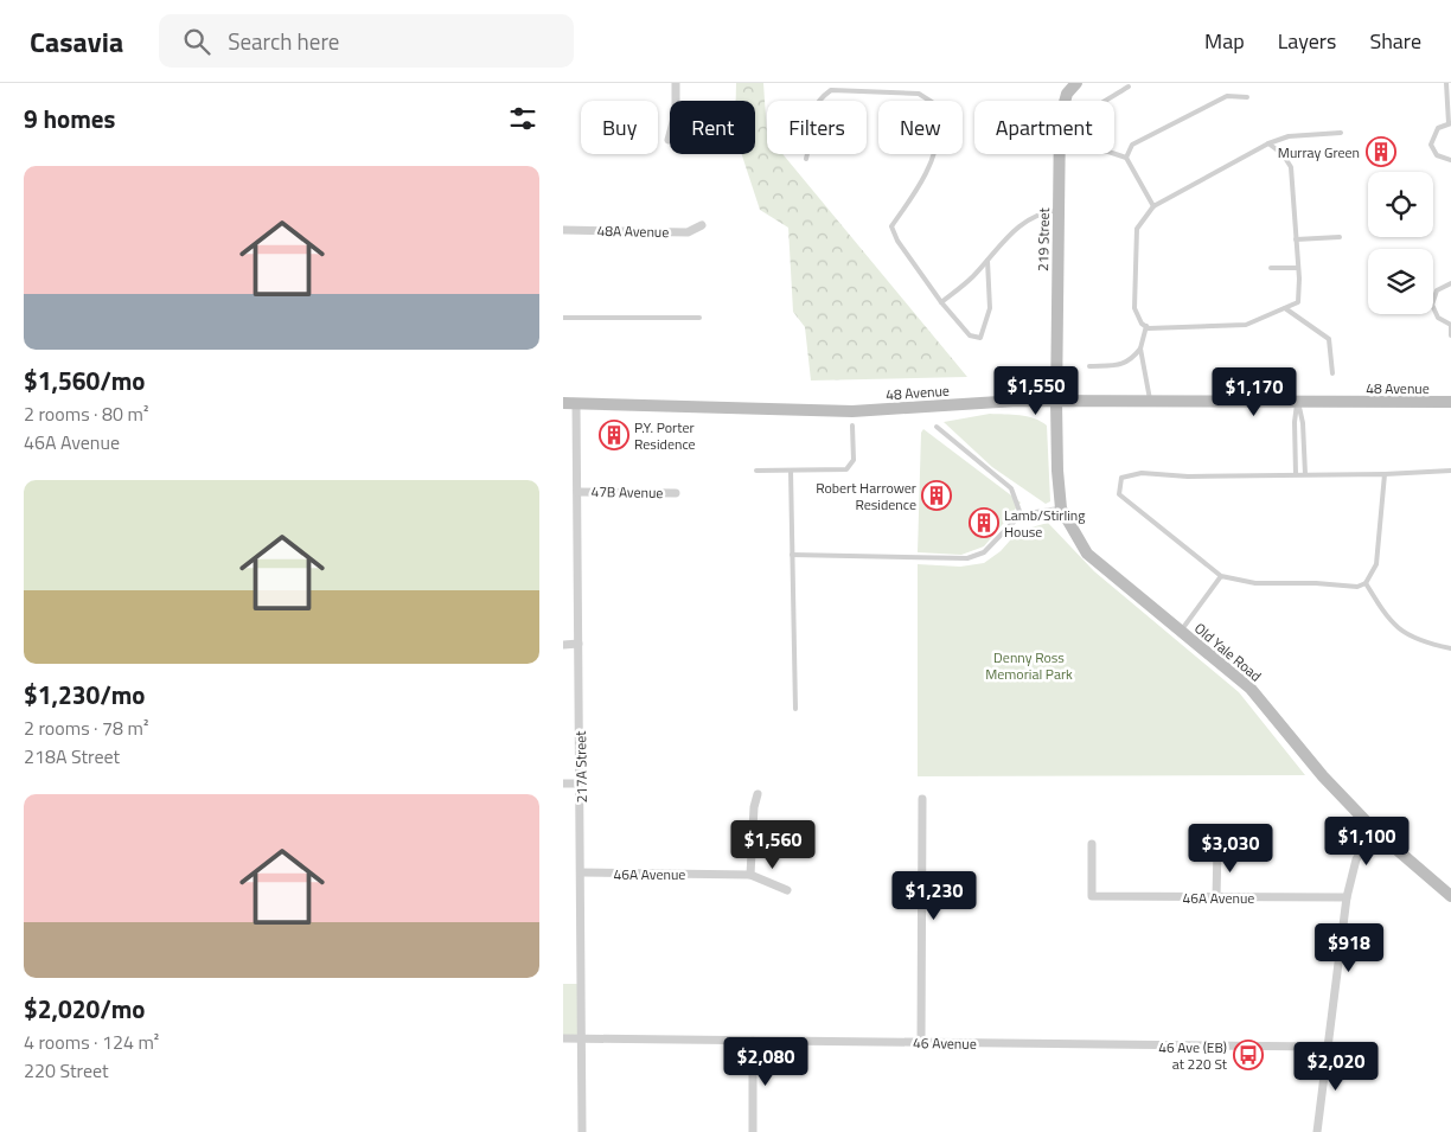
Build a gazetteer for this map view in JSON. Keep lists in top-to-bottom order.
{
  "streets": {
    "street": [
      "48A Avenue",
      "219 Street",
      "48 Avenue",
      "47B Avenue",
      "Old Yale Road",
      "217A Street",
      "46A Avenue",
      "46 Avenue"
    ]
  },
  "crossings": [
    ["219 Street", "48 Avenue"],
    ["219 Street", "Old Yale Road"],
    ["48 Avenue", "Old Yale Road"],
    ["48 Avenue", "217A Street"],
    ["47B Avenue", "217A Street"],
    ["217A Street", "46A Avenue"],
    ["217A Street", "46 Avenue"]
  ],
  "parks": ["Denny Ross Memorial Park"],
  "places": {
    "building": [
      "Murray Green",
      "P.Y. Porter Residence",
      "Robert Harrower Residence",
      "Lamb/Stirling House"
    ],
    "bus stop": ["46 Ave (EB) at 220 St"]
  },
  "page": {
    "header": "Casavia",
    "search": "Search here",
    "nav": ["Map", "Layers", "Share"],
    "heading": "9 homes",
    "chip": [
      "Buy",
      "Rent",
      "Filters",
      "New",
      "Apartment"
    ],
    "list": [
      {
        "name": "$1,560/mo",
        "note": "2 rooms · 80 m² · 46A Avenue"
      },
      {
        "name": "$1,230/mo",
        "note": "2 rooms · 78 m² · 218A Street"
      },
      {
        "name": "$2,020/mo",
        "note": "4 rooms · 124 m² · 220 Street"
      }
    ],
    "price": [
      "$1,550",
      "$1,170",
      "$1,100",
      "$1,560",
      "$3,030",
      "$1,230",
      "$918",
      "$2,080",
      "$2,020"
    ]
  }
}
